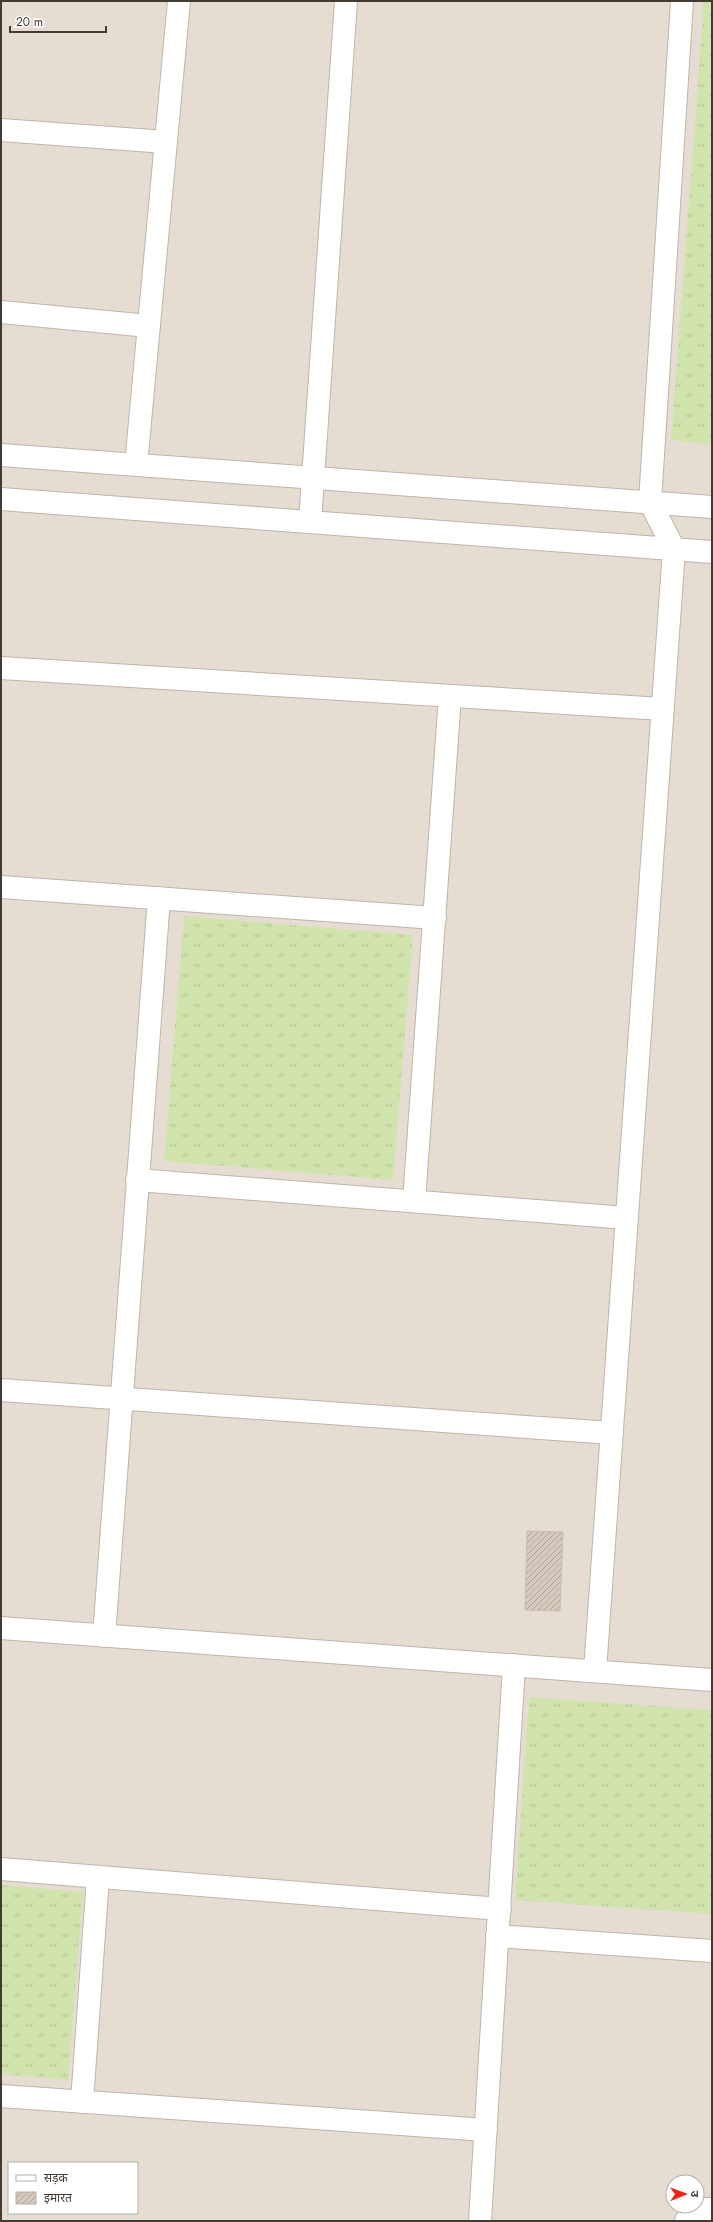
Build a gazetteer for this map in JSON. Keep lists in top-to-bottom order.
{
  "legend": ["सड़क", "इमारत"],
  "scale_bar": "20 m",
  "north": "right"
}
